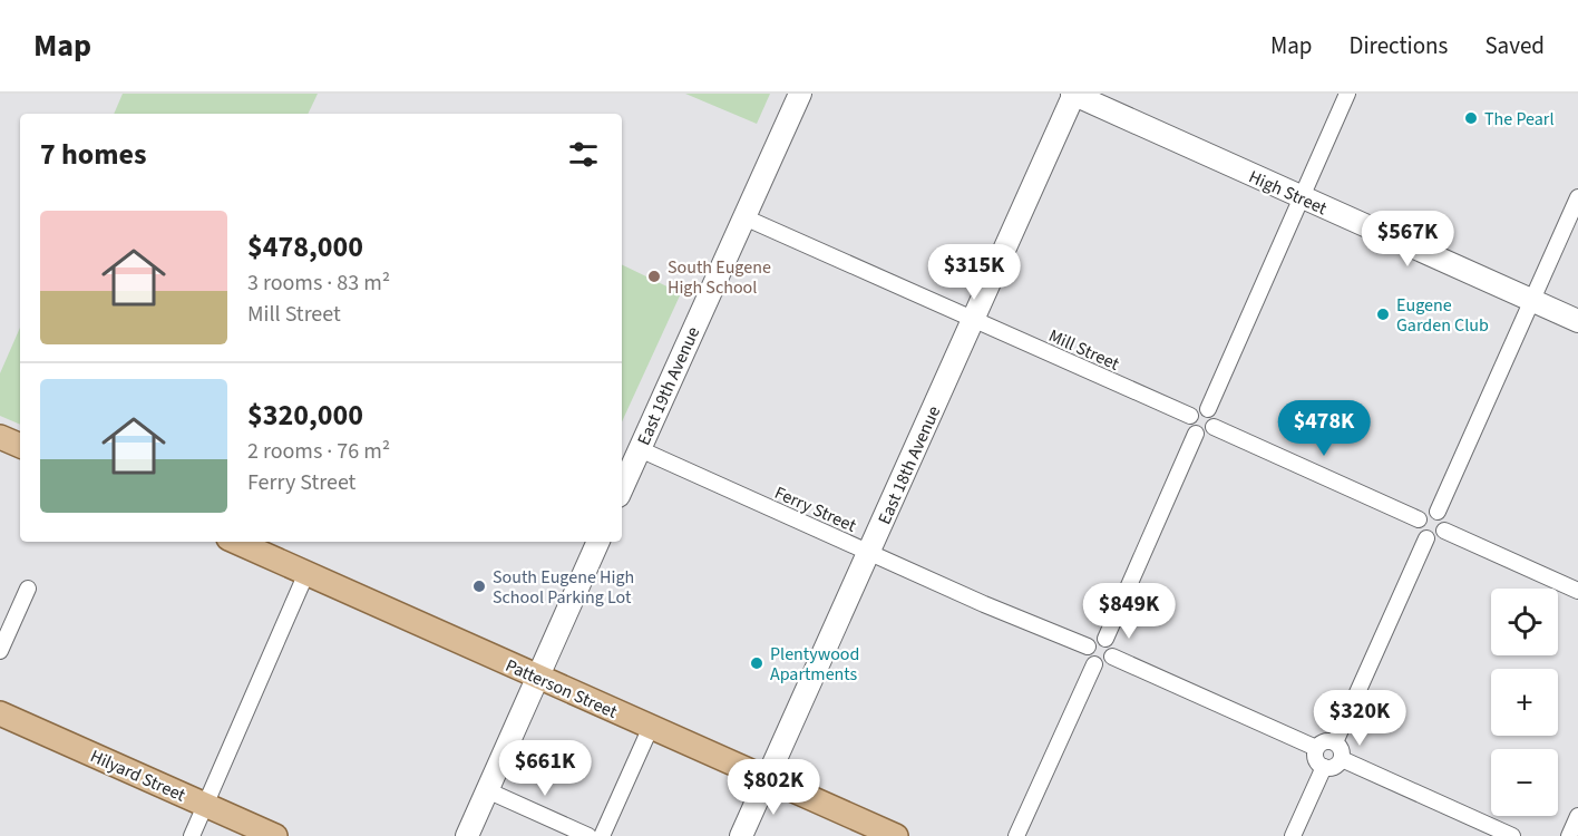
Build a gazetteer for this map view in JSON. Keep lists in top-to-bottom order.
{
  "streets": {
    "main road": ["Patterson Street", "Hilyard Street"],
    "street": [
      "High Street",
      "Mill Street",
      "East 19th Avenue",
      "East 18th Avenue",
      "Ferry Street"
    ]
  },
  "crossings": [
    ["High Street", "East 18th Avenue"],
    ["Mill Street", "East 19th Avenue"],
    ["Mill Street", "East 18th Avenue"],
    ["East 19th Avenue", "Ferry Street"],
    ["East 18th Avenue", "Ferry Street"],
    ["East 18th Avenue", "Patterson Street"]
  ],
  "places": [
    "The Pearl",
    "South Eugene High School",
    "Eugene Garden Club",
    "South Eugene High School Parking Lot",
    "Plentywood Apartments"
  ],
  "page": {
    "header": "Map",
    "nav": ["Map", "Directions", "Saved"],
    "heading": "7 homes",
    "list": [
      {
        "name": "$478,000",
        "note": "3 rooms · 83 m² · Mill Street"
      },
      {
        "name": "$320,000",
        "note": "2 rooms · 76 m² · Ferry Street"
      }
    ],
    "price": [
      "$567K",
      "$315K",
      "$478K",
      "$849K",
      "$320K",
      "$661K",
      "$802K"
    ],
    "map_buttons": ["+", "−"]
  }
}
